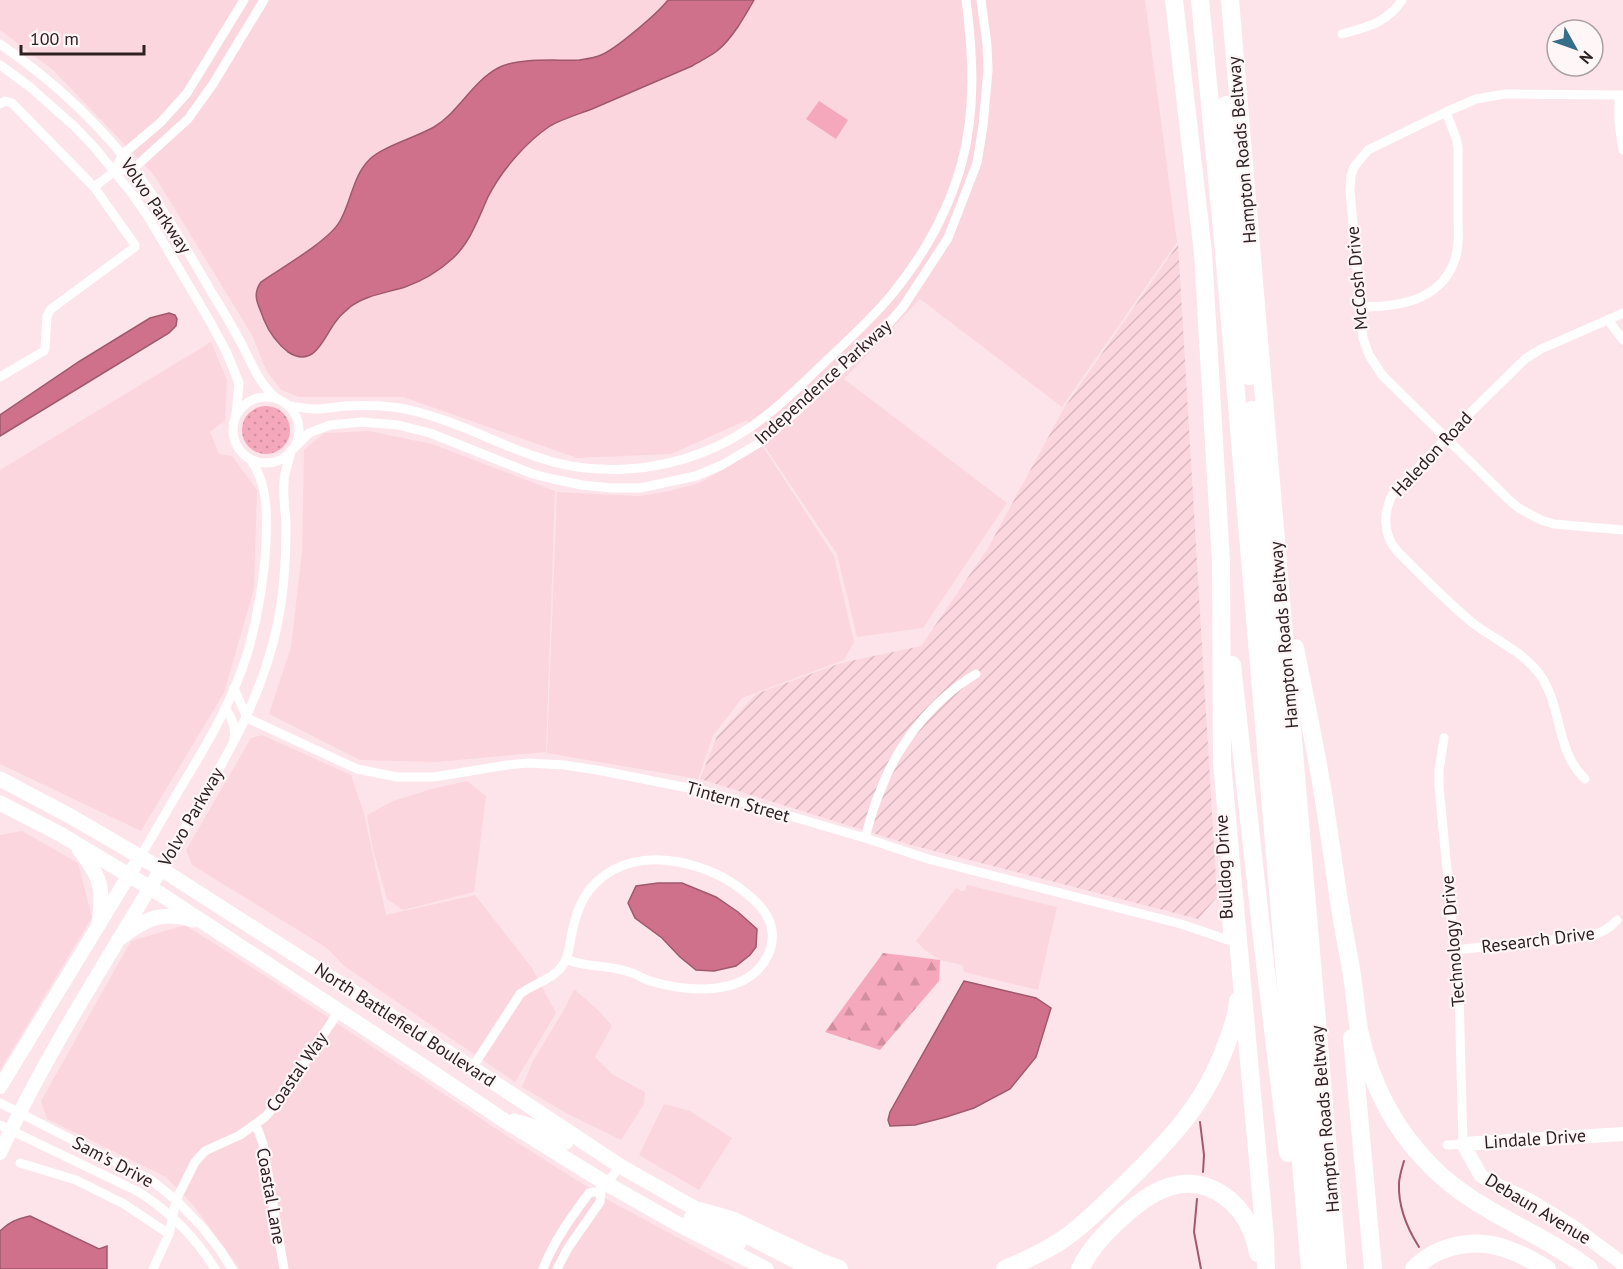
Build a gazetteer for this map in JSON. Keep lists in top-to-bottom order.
{
  "streets": {
    "highway": ["Hampton Roads Beltway"],
    "main road": [
      "Volvo Parkway",
      "North Battlefield Boulevard",
      "Lindale Drive",
      "Debaun Avenue"
    ],
    "street": [
      "McCosh Drive",
      "Independence Parkway",
      "Haledon Road",
      "Tintern Street",
      "Bulldog Drive",
      "Research Drive",
      "Technology Drive",
      "Coastal Way",
      "Sam's Drive",
      "Coastal Lane"
    ]
  },
  "crossings": [
    ["Volvo Parkway", "Independence Parkway"],
    ["Volvo Parkway", "Tintern Street"],
    ["Volvo Parkway", "North Battlefield Boulevard"],
    ["Volvo Parkway", "Sam's Drive"],
    ["McCosh Drive", "Haledon Road"],
    ["Tintern Street", "Bulldog Drive"],
    ["Research Drive", "Technology Drive"],
    ["Technology Drive", "Lindale Drive"],
    ["Technology Drive", "Debaun Avenue"],
    ["North Battlefield Boulevard", "Coastal Way"],
    ["Coastal Way", "Sam's Drive"],
    ["Coastal Way", "Coastal Lane"],
    ["Lindale Drive", "Debaun Avenue"]
  ],
  "scale_bar": "100 m",
  "north": "bottom right"
}
